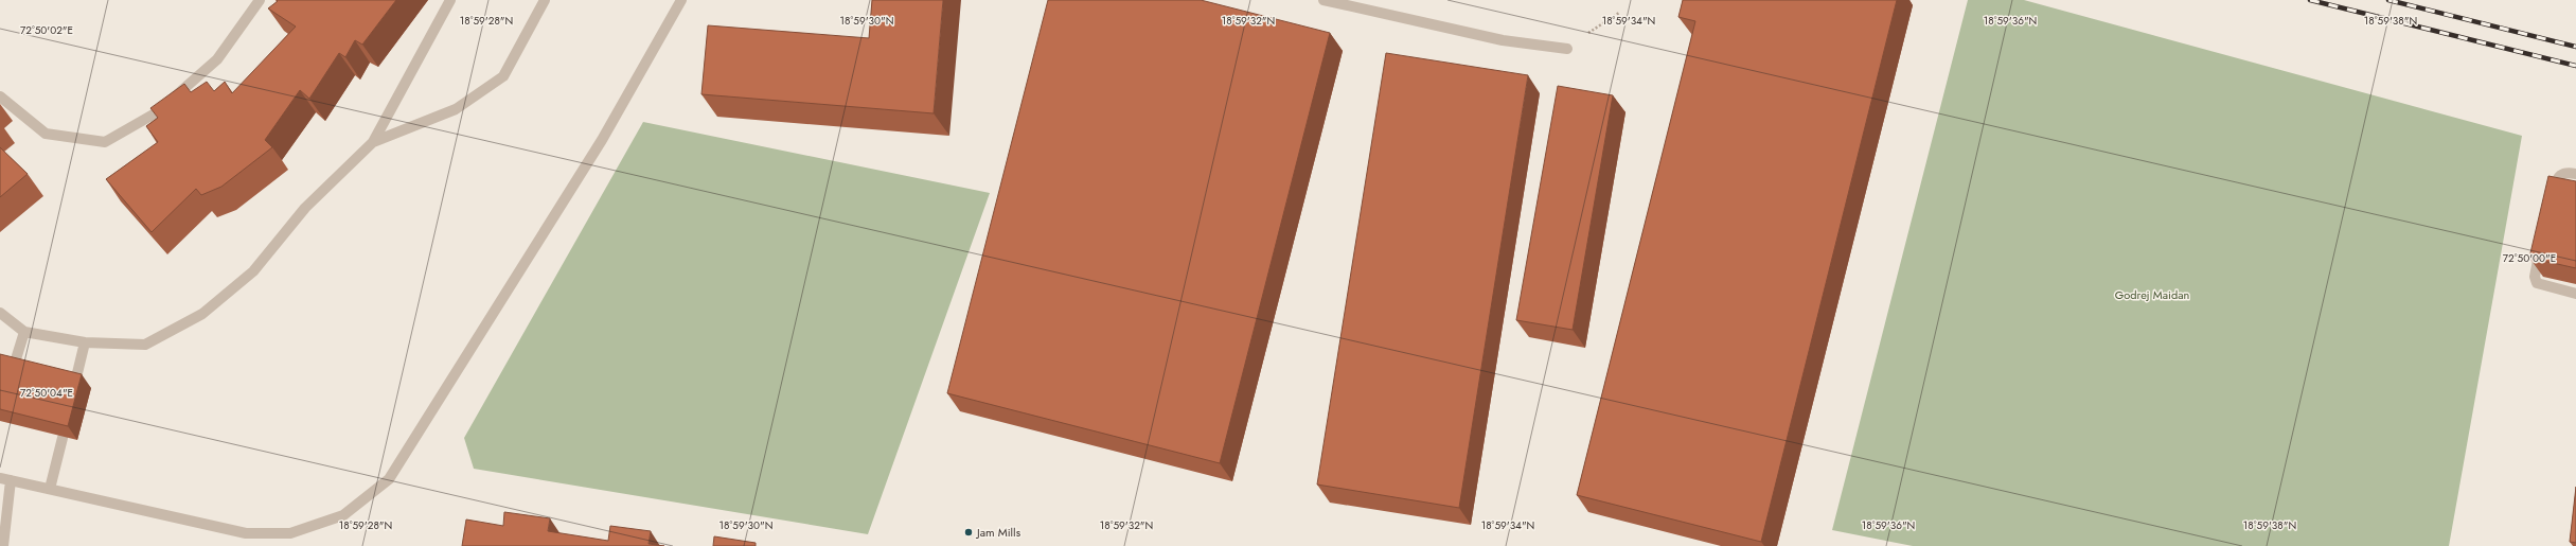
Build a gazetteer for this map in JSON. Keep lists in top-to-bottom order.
{
  "parks": ["Godrej Maidan"],
  "places": ["Jam Mills"],
  "coordinates": [
    "18°59'28\"N",
    "18°59'30\"N",
    "18°59'32\"N",
    "18°59'34\"N",
    "18°59'36\"N",
    "18°59'38\"N",
    "72°50'02\"E",
    "72°50'00\"E",
    "72°50'04\"E"
  ]
}
